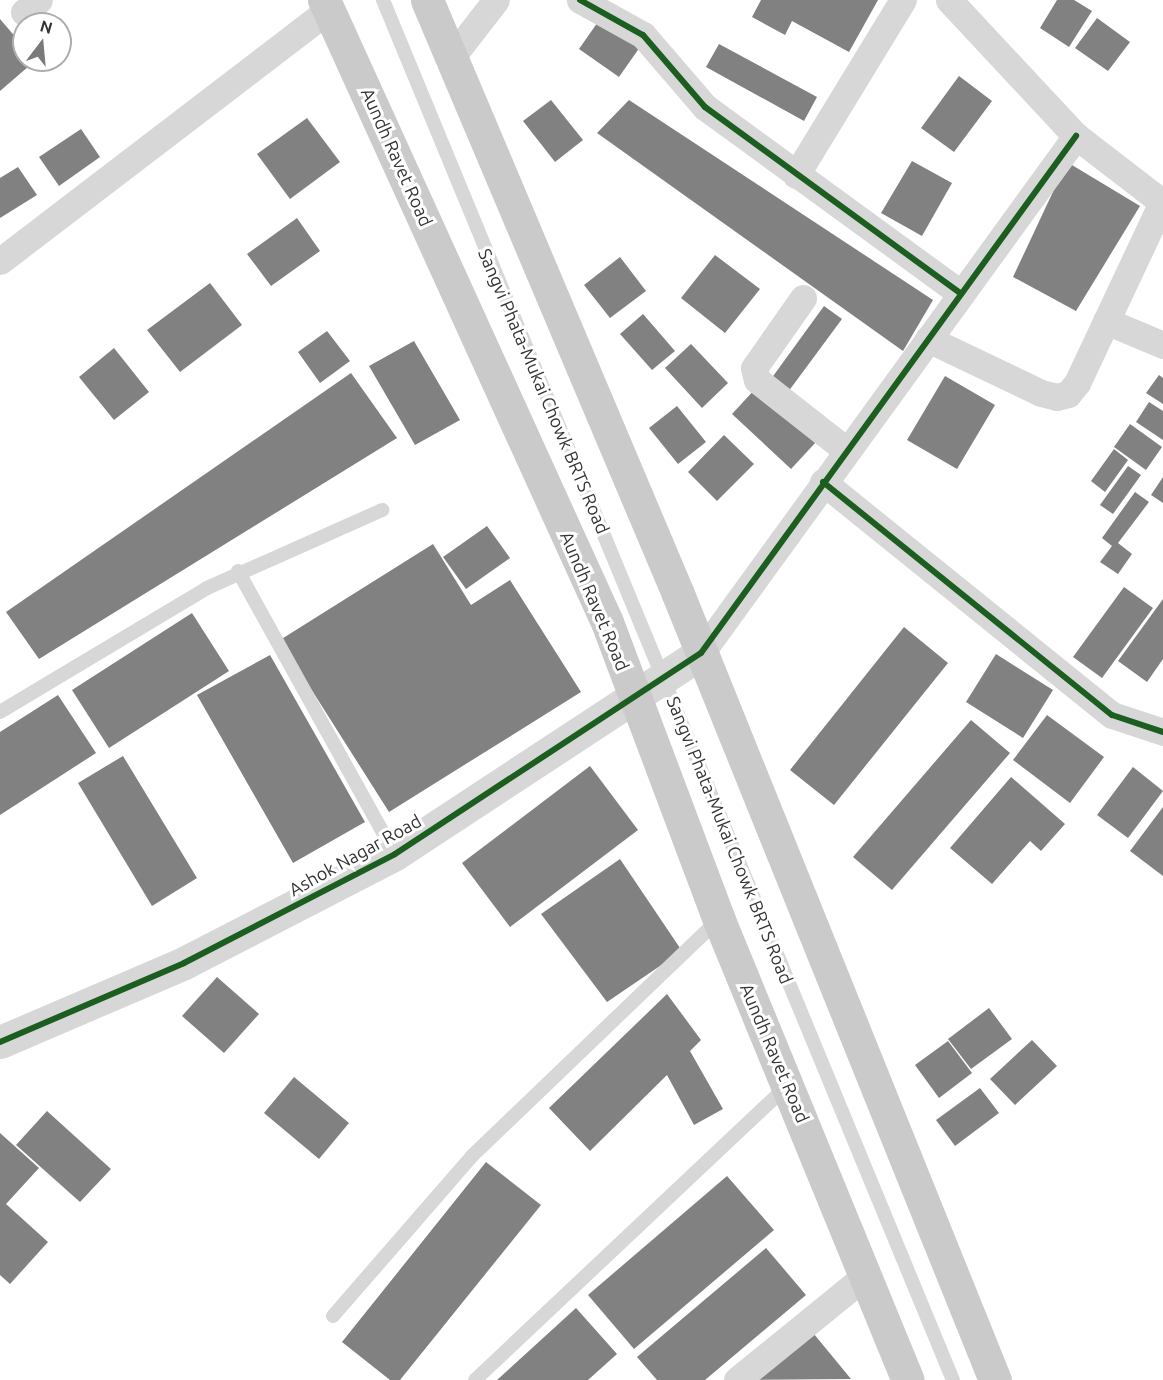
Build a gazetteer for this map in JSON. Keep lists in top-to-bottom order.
{
  "streets": {
    "main road": ["Aundh Ravet Road"],
    "street": ["Ashok Nagar Road"],
    "lane": ["Sangvi Phata-Mukai Chowk BRTS Road"]
  },
  "crossings": [
    ["Aundh Ravet Road", "Ashok Nagar Road"],
    ["Sangvi Phata-Mukai Chowk BRTS Road", "Ashok Nagar Road"]
  ],
  "north": "top"
}
